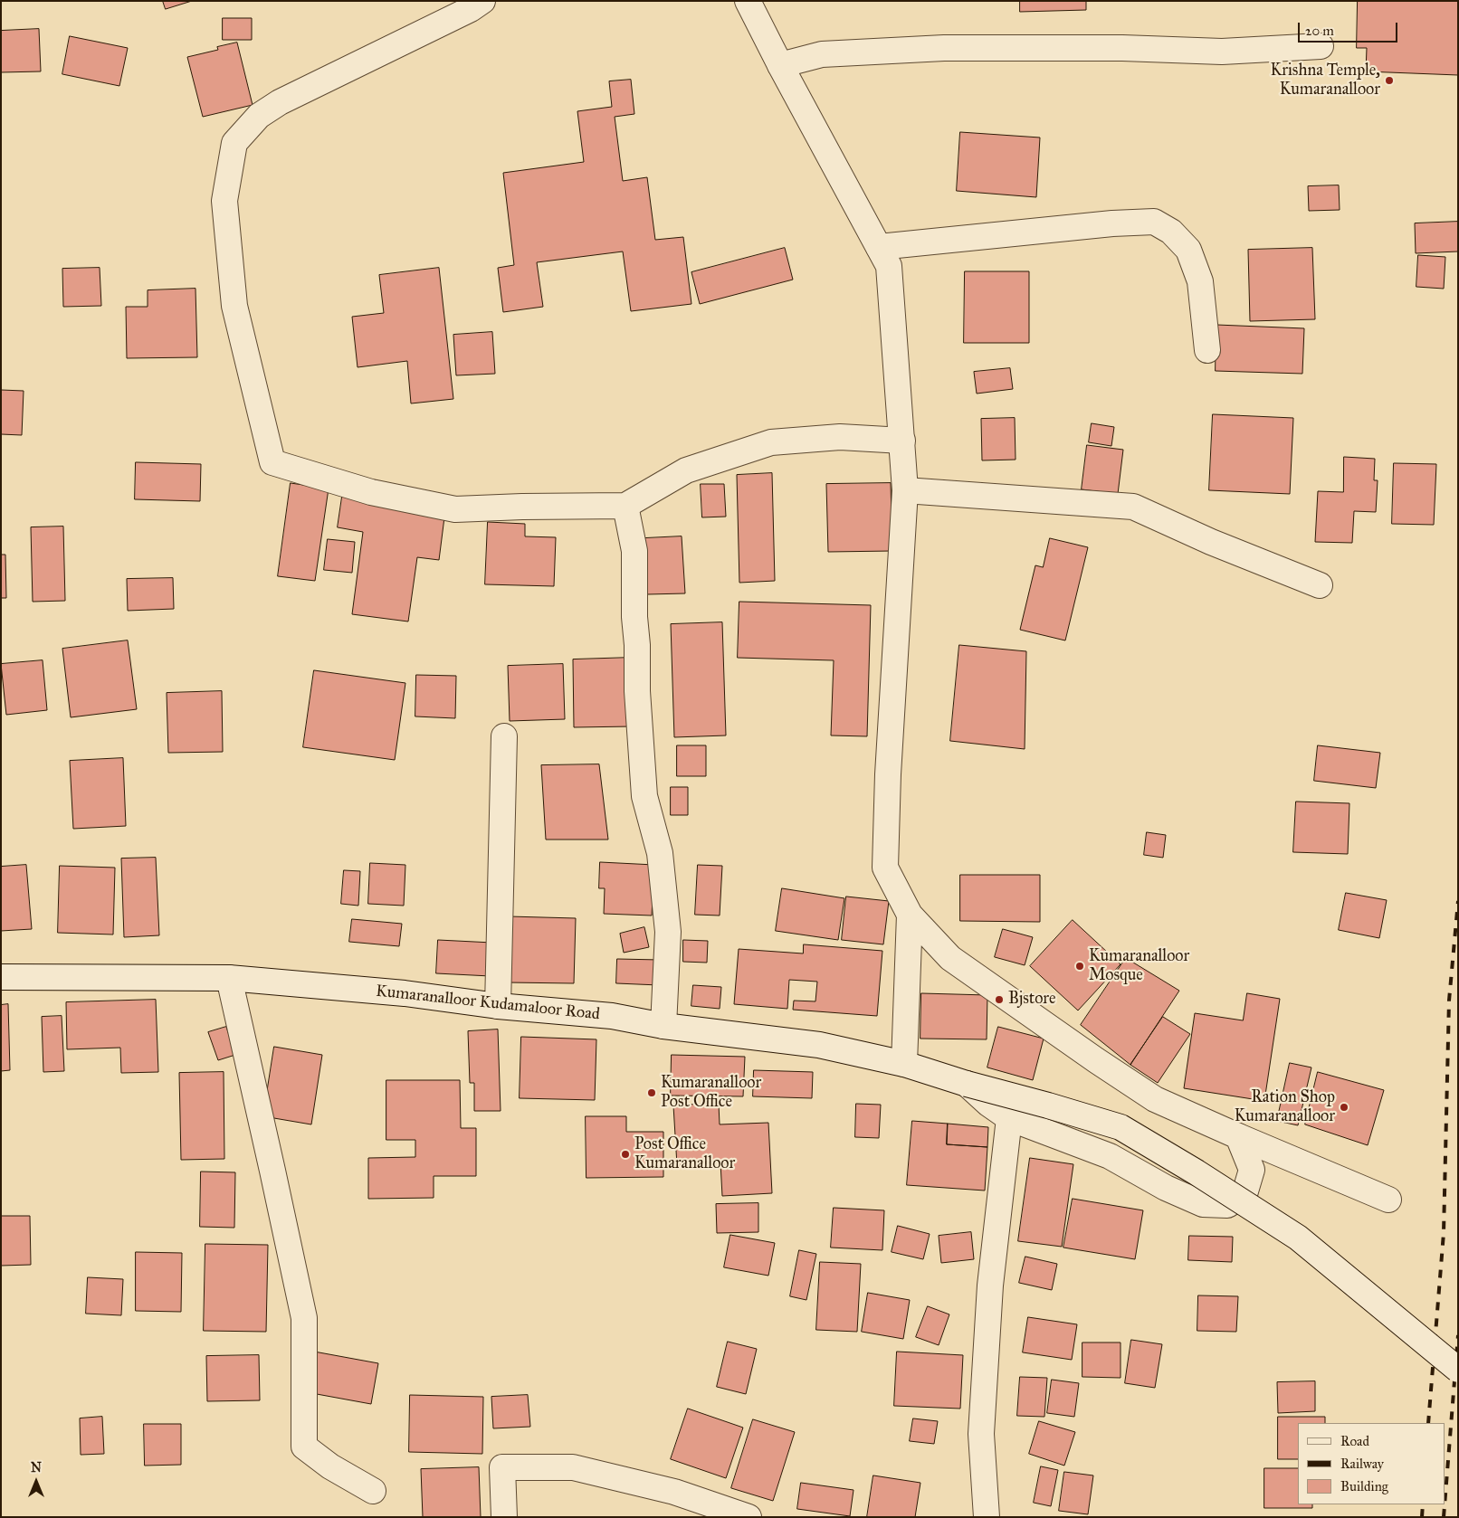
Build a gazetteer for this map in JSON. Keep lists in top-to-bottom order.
{
  "streets": {
    "street": ["Kumaranalloor Kudamaloor Road"]
  },
  "places": [
    "Krishna Temple, Kumaranalloor",
    "Kumaranalloor Mosque",
    "Bjstore",
    "Kumaranalloor Post Office",
    "Ration Shop Kumaranalloor",
    "Post Office Kumaranalloor"
  ],
  "legend": ["Road", "Railway", "Building"],
  "scale_bar": "20 m",
  "north": "top"
}
